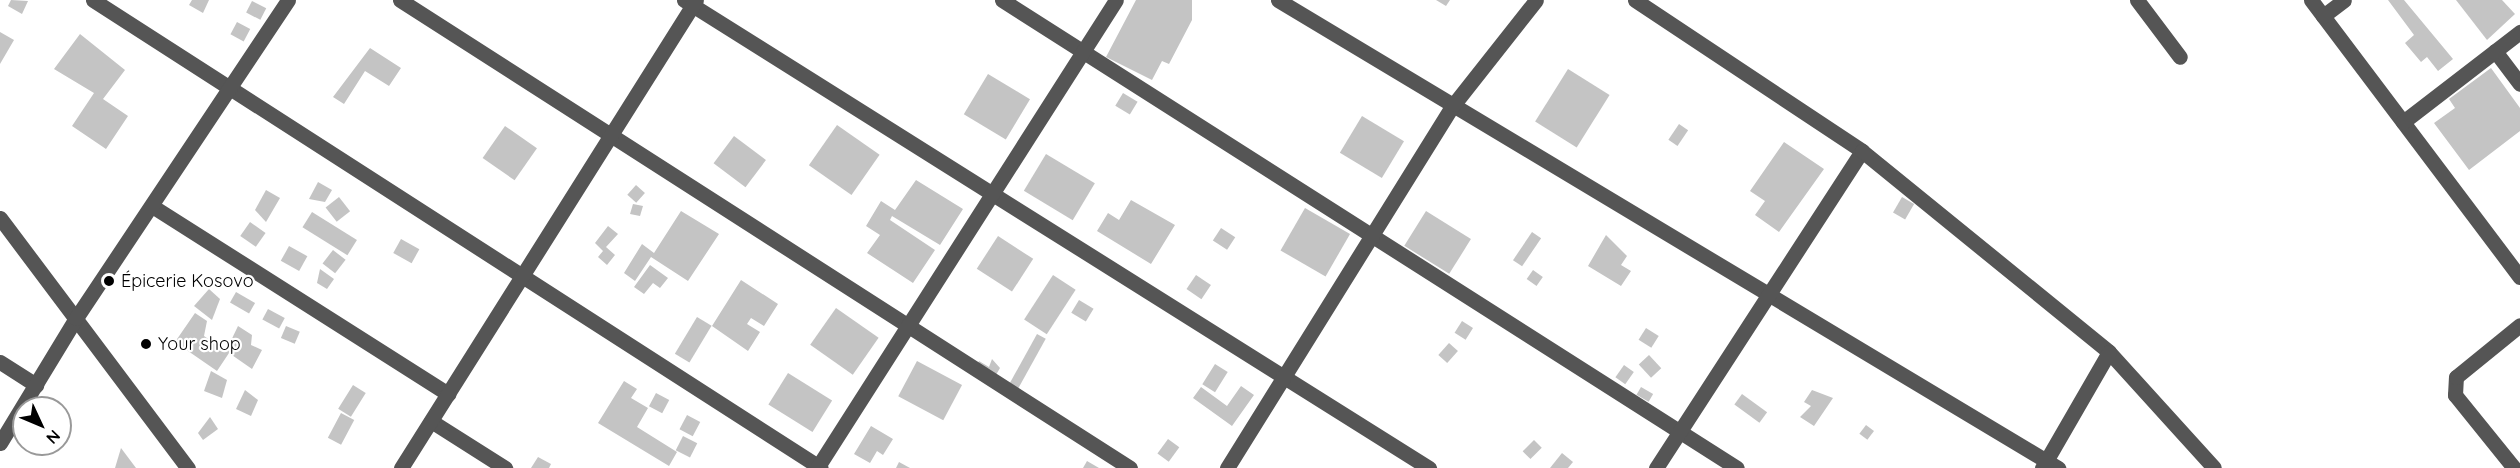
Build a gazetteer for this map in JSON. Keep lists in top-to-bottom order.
{
  "places": ["Épicerie Kosovo", "Your shop"],
  "north": "bottom right"
}
